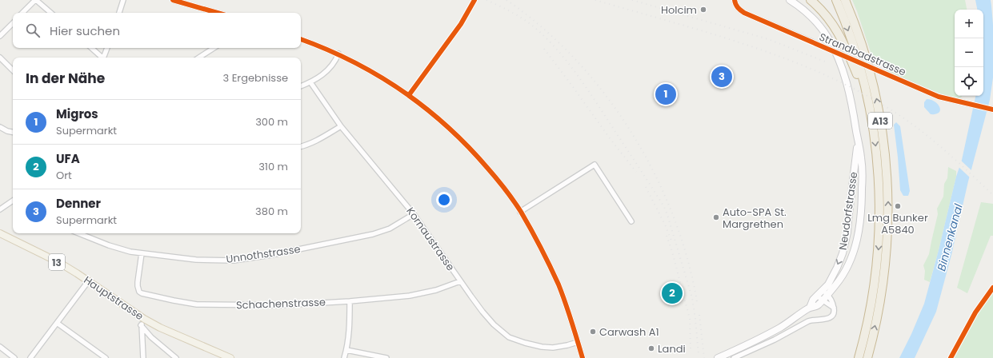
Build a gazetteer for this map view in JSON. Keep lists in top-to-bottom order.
{
  "streets": {
    "highway": ["A13"],
    "main road": ["Neudorfstrasse", "13", "Hauptstrasse"],
    "street": [
      "Strandbadstrasse",
      "Kornaustrasse",
      "Unnothstrasse",
      "Schachenstrasse"
    ]
  },
  "crossings": [
    ["Kornaustrasse", "Unnothstrasse"],
    ["Kornaustrasse", "Schachenstrasse"],
    ["Unnothstrasse", "Schachenstrasse"]
  ],
  "water": ["Binnenkanal"],
  "places": [
    "Holcim",
    "Lmg Bunker A5840",
    "Auto-SPA St. Margrethen",
    "Carwash A1",
    "Landi"
  ],
  "page": {
    "map_buttons": ["+", "−"],
    "search": "Hier suchen",
    "heading": ["In der Nähe", "3 Ergebnisse"],
    "pins": ["3", "1", "2"],
    "list": [
      {
        "mark": "1",
        "name": "Migros",
        "note": "Supermarkt",
        "value": "300 m"
      },
      {
        "mark": "2",
        "name": "UFA",
        "note": "Ort",
        "value": "310 m"
      },
      {
        "mark": "3",
        "name": "Denner",
        "note": "Supermarkt",
        "value": "380 m"
      }
    ]
  }
}
